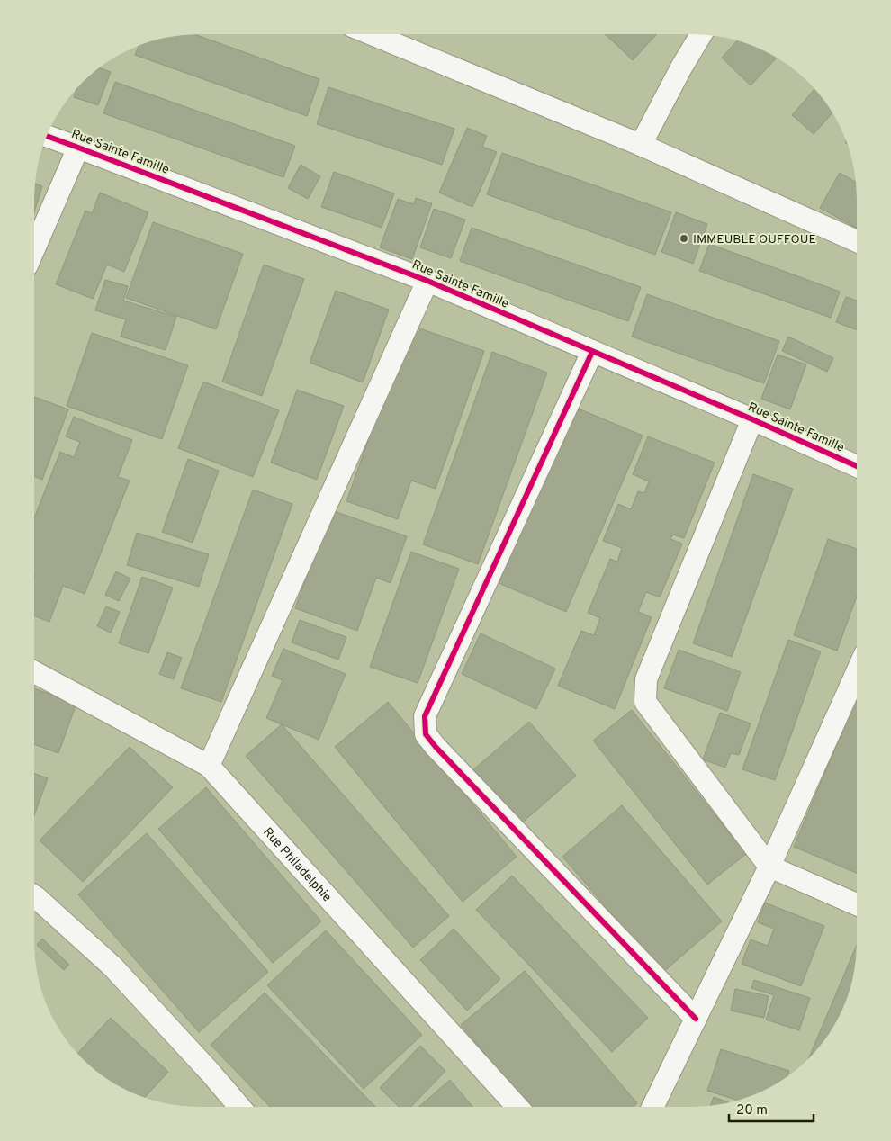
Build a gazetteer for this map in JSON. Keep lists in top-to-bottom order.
{
  "streets": {
    "street": ["Rue Sainte Famille", "Rue Philadelphie"]
  },
  "places": ["IMMEUBLE OUFFOUE"],
  "scale_bar": "20 m"
}
